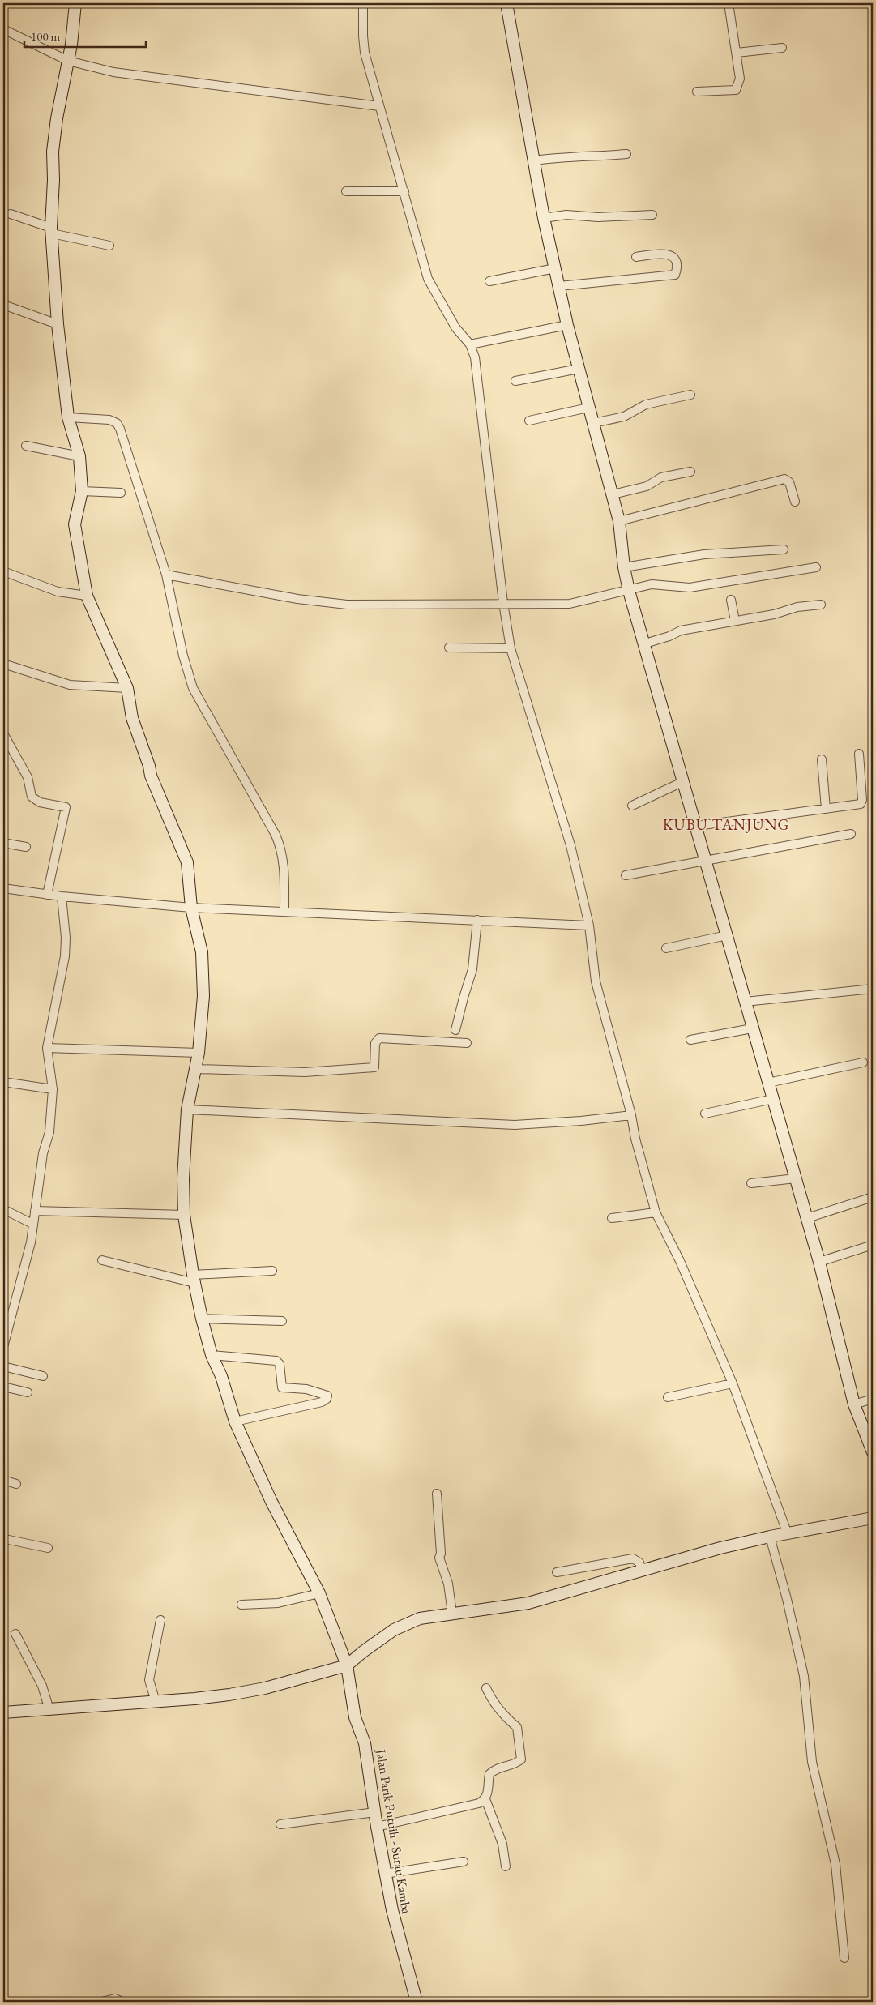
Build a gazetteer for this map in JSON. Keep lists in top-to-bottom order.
{
  "streets": {
    "street": ["Jalan Parik Putuih - Surau Kamba"]
  },
  "districts": ["KUBU TANJUNG"],
  "scale_bar": "100 m"
}
